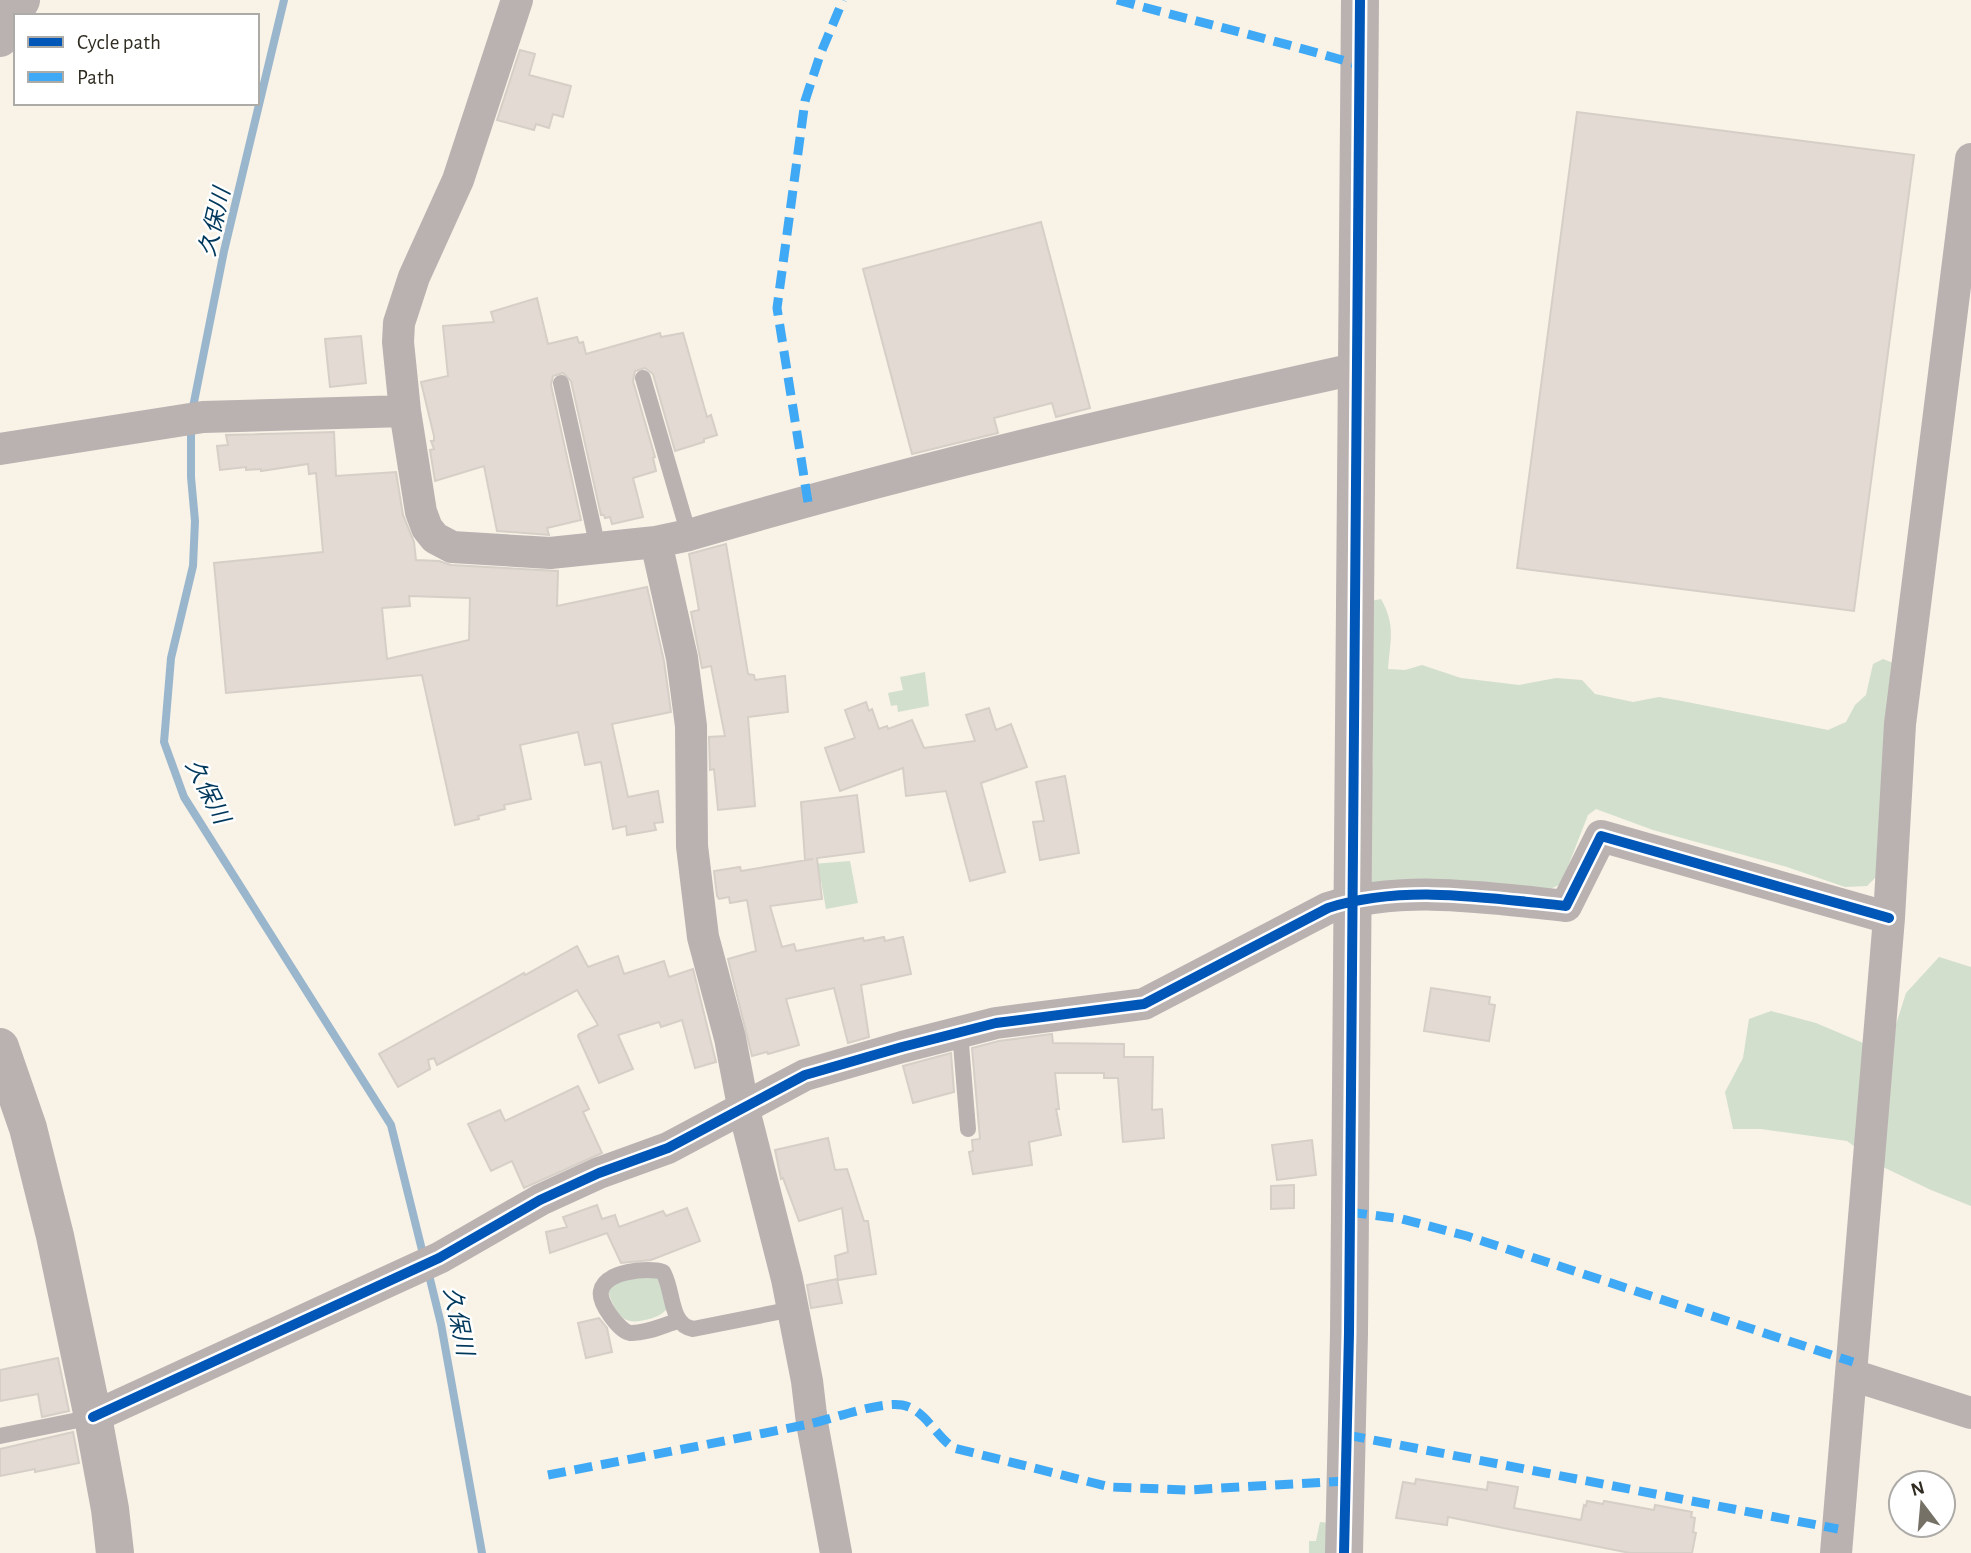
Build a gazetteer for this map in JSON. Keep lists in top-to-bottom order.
{
  "water": ["久保川"],
  "legend": ["Cycle path", "Path"],
  "north": "top"
}
